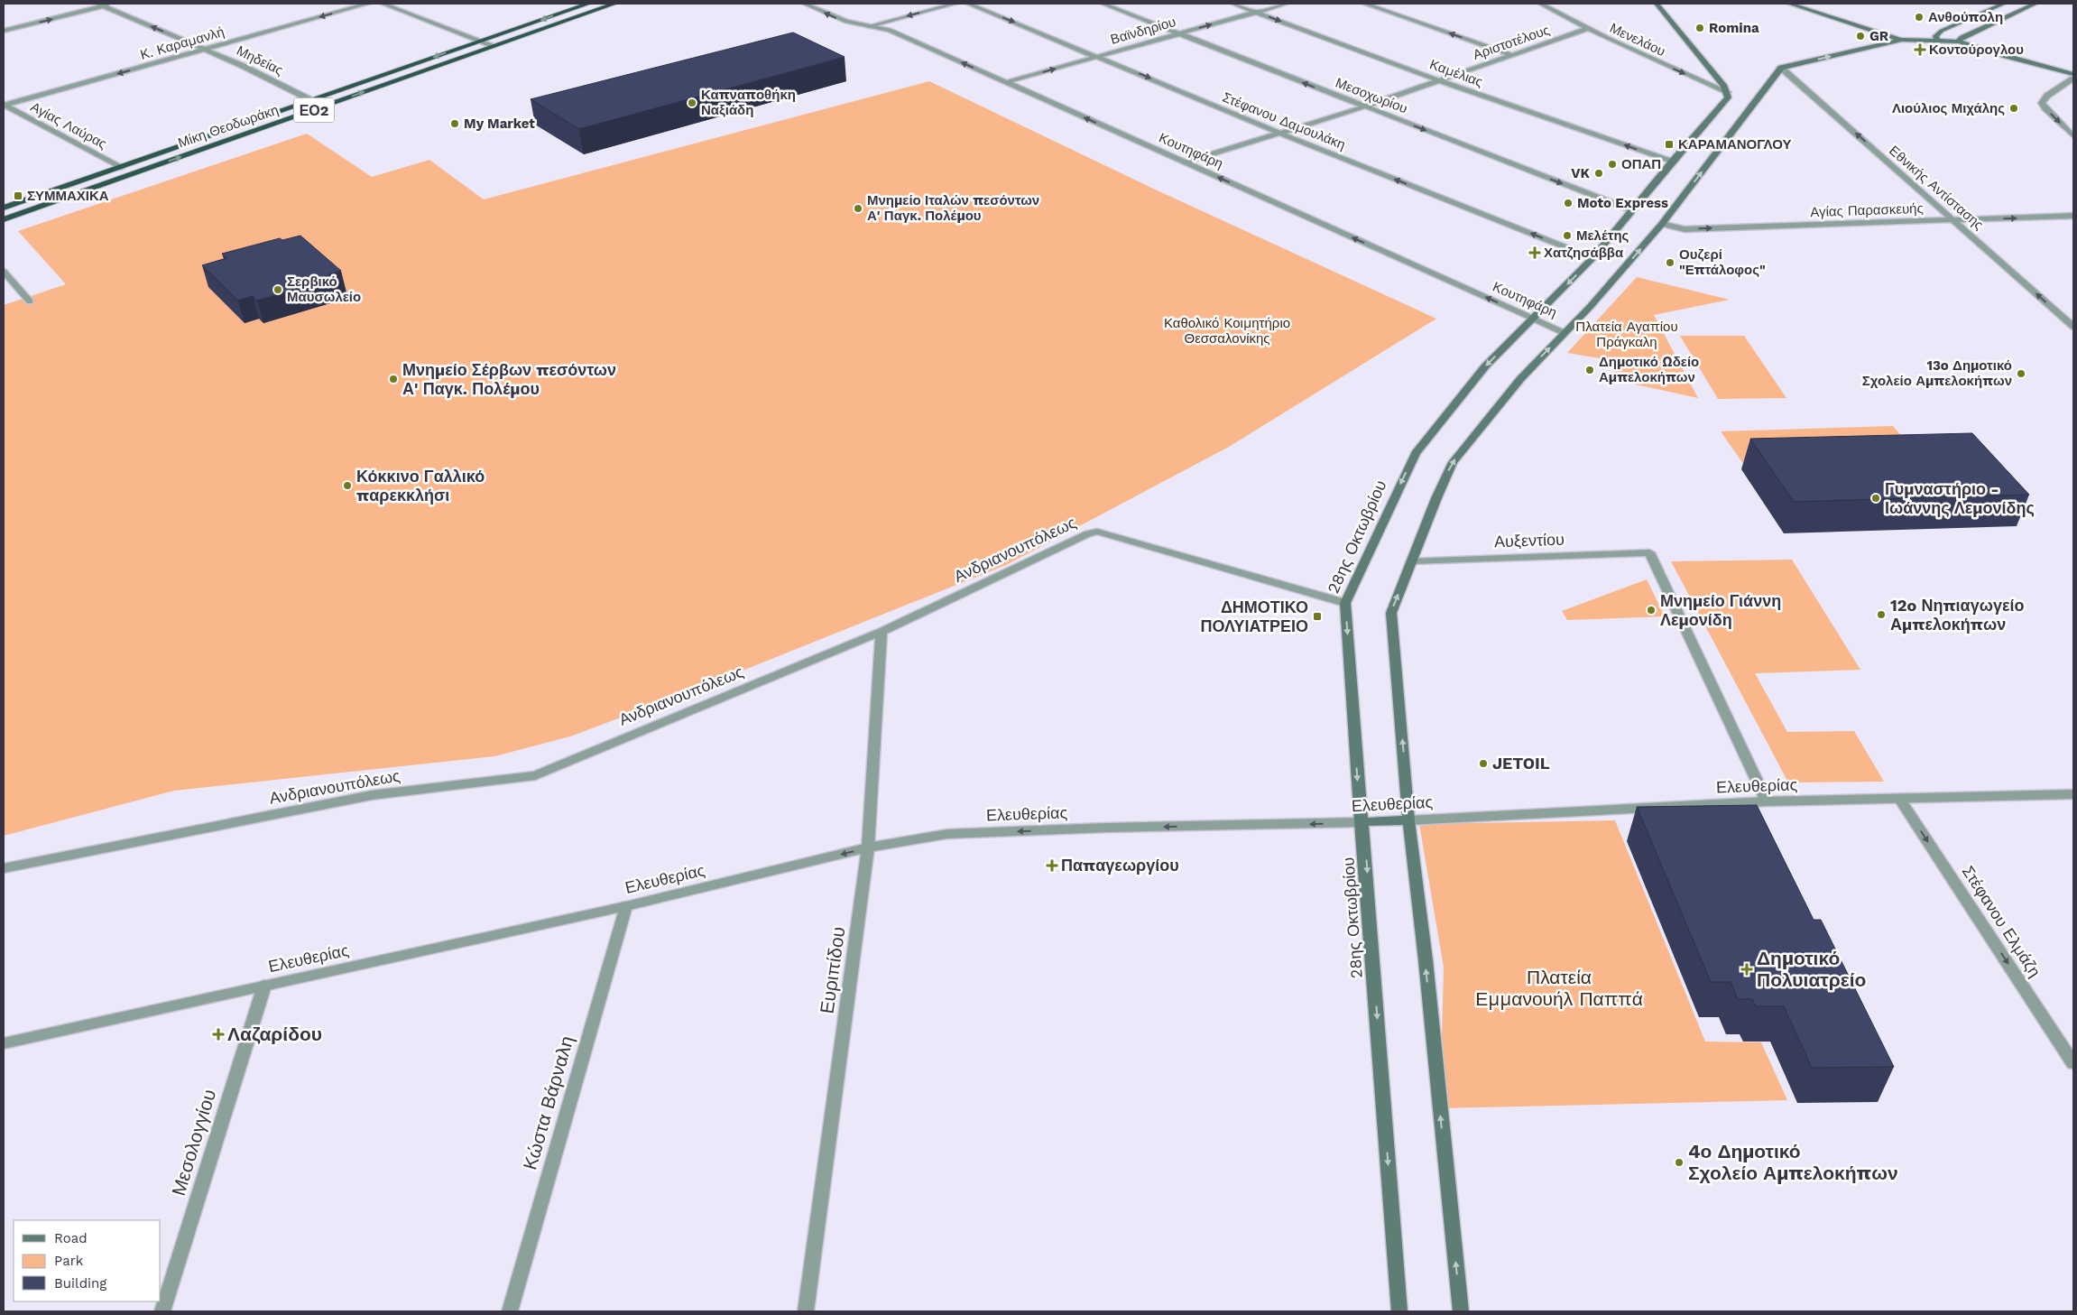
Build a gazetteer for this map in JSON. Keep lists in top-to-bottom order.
{
  "streets": {
    "highway": ["ΕΟ2", "Μίκη Θεοδωράκη"],
    "main road": ["28ης Οκτωβρίου", "Ελευθερίας"],
    "street": [
      "Βαϊνδηρίου",
      "Μενελάου",
      "Αριστοτέλους",
      "Κ. Καραμανλή",
      "Μηδείας",
      "Καμέλιας",
      "Μεσοχωρίου",
      "Στέφανου Δαμουλάκη",
      "Αγίας Λαύρας",
      "Κουτηφάρη",
      "Εθνικής Αντίστασης",
      "Αγίας Παρασκευής",
      "Αυξεντίου",
      "Ανδριανουπόλεως",
      "Στέφανου Ελμάζη",
      "Ευριπίδου",
      "Κώστα Βάρναλη",
      "Μεσολογγίου"
    ]
  },
  "crossings": [
    ["Βαϊνδηρίου", "Καμέλιας"],
    ["Βαϊνδηρίου", "Μεσοχωρίου"],
    ["Βαϊνδηρίου", "Στέφανου Δαμουλάκη"],
    ["Βαϊνδηρίου", "Κουτηφάρη"],
    ["Μενελάου", "Αριστοτέλους"],
    ["Μενελάου", "28ης Οκτωβρίου"],
    ["Αριστοτέλους", "Καμέλιας"],
    ["Αριστοτέλους", "Μεσοχωρίου"],
    ["Αριστοτέλους", "Στέφανου Δαμουλάκη"],
    ["Αριστοτέλους", "Κουτηφάρη"],
    ["Κ. Καραμανλή", "Μηδείας"],
    ["Κ. Καραμανλή", "Αγίας Λαύρας"],
    ["Μηδείας", "Μίκη Θεοδωράκη"],
    ["Καμέλιας", "28ης Οκτωβρίου"],
    ["Μεσοχωρίου", "28ης Οκτωβρίου"],
    ["Στέφανου Δαμουλάκη", "28ης Οκτωβρίου"],
    ["Αγίας Λαύρας", "Μίκη Θεοδωράκη"],
    ["Κουτηφάρη", "28ης Οκτωβρίου"],
    ["Εθνικής Αντίστασης", "Αγίας Παρασκευής"],
    ["28ης Οκτωβρίου", "Ανδριανουπόλεως"],
    ["28ης Οκτωβρίου", "Ελευθερίας"],
    ["Αυξεντίου", "Ελευθερίας"],
    ["Ανδριανουπόλεως", "Ευριπίδου"],
    ["Ελευθερίας", "Στέφανου Ελμάζη"],
    ["Ελευθερίας", "Ευριπίδου"],
    ["Ελευθερίας", "Κώστα Βάρναλη"],
    ["Ελευθερίας", "Μεσολογγίου"]
  ],
  "one_way": [
    "Βαϊνδηρίου",
    "Μενελάου",
    "Μηδείας",
    "Κουτηφάρη",
    "Εθνικής Αντίστασης",
    "Αγίας Παρασκευής",
    "Ελευθερίας",
    "Στέφανου Ελμάζη"
  ],
  "parks": ["Καθολικό Κοιμητήριο Θεσσαλονίκης", "Πλατεία Αγαπίου Πράγκαλη", "Πλατεία Εμμανουήλ Παππά"],
  "places": {
    "other": [
      "Ανθούπολη",
      "Romina",
      "GR",
      "Καπναποθήκη Ναξιάδη",
      "Λιούλιος Μιχάλης",
      "My Market",
      "ΟΠΑΠ",
      "VK",
      "Moto Express",
      "Μνημείο Ιταλών πεσόντων Α' Παγκ. Πολέμου",
      "Μελέτης",
      "Ουζερί \"Επτάλοφος\"",
      "Σερβικό Μαυσωλείο",
      "Δημοτικό Ωδείο Αμπελοκήπων",
      "13o Δημοτικό Σχολείο Αμπελοκήπων",
      "Μνημείο Σέρβων πεσόντων Α' Παγκ. Πολέμου",
      "Κόκκινο Γαλλικό παρεκκλήσι",
      "Γυμναστήριο - Ιωάννης Λεμονίδης",
      "Μνημείο Γιάννη Λεμονίδη",
      "12o Νηπιαγωγείο Αμπελοκήπων",
      "JETOIL",
      "4ο Δημοτικό Σχολείο Αμπελοκήπων"
    ],
    "health": [
      "Κοντούρογλου",
      "Χατζησάββα",
      "Παπαγεωργίου",
      "Δημοτικό Πολυιατρείο",
      "Λαζαρίδου"
    ],
    "transit": ["ΚΑΡΑΜΑΝΟΓΛΟΥ", "ΣΥΜΜΑΧΙΚΑ", "ΔΗΜΟΤΙΚΟ ΠΟΛΥΙΑΤΡΕΙΟ"]
  },
  "legend": ["Road", "Park", "Building"]
}
